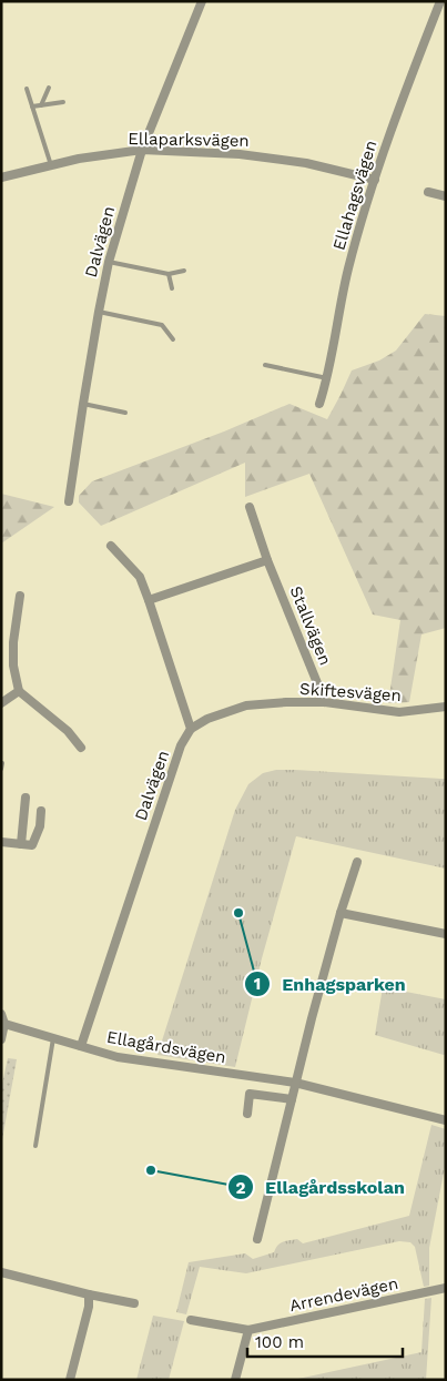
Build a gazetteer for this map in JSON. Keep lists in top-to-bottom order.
{
  "streets": {
    "street": [
      "Ellaparksvägen",
      "Ellahagsvägen",
      "Dalvägen",
      "Stallvägen",
      "Skiftesvägen",
      "Ellagårdsvägen",
      "Arrendevägen"
    ]
  },
  "crossings": [
    ["Ellaparksvägen", "Ellahagsvägen"],
    ["Ellaparksvägen", "Dalvägen"],
    ["Dalvägen", "Skiftesvägen"],
    ["Dalvägen", "Ellagårdsvägen"],
    ["Stallvägen", "Skiftesvägen"]
  ],
  "places": ["Enhagsparken", "Ellagårdsskolan"],
  "scale_bar": "100 m"
}
